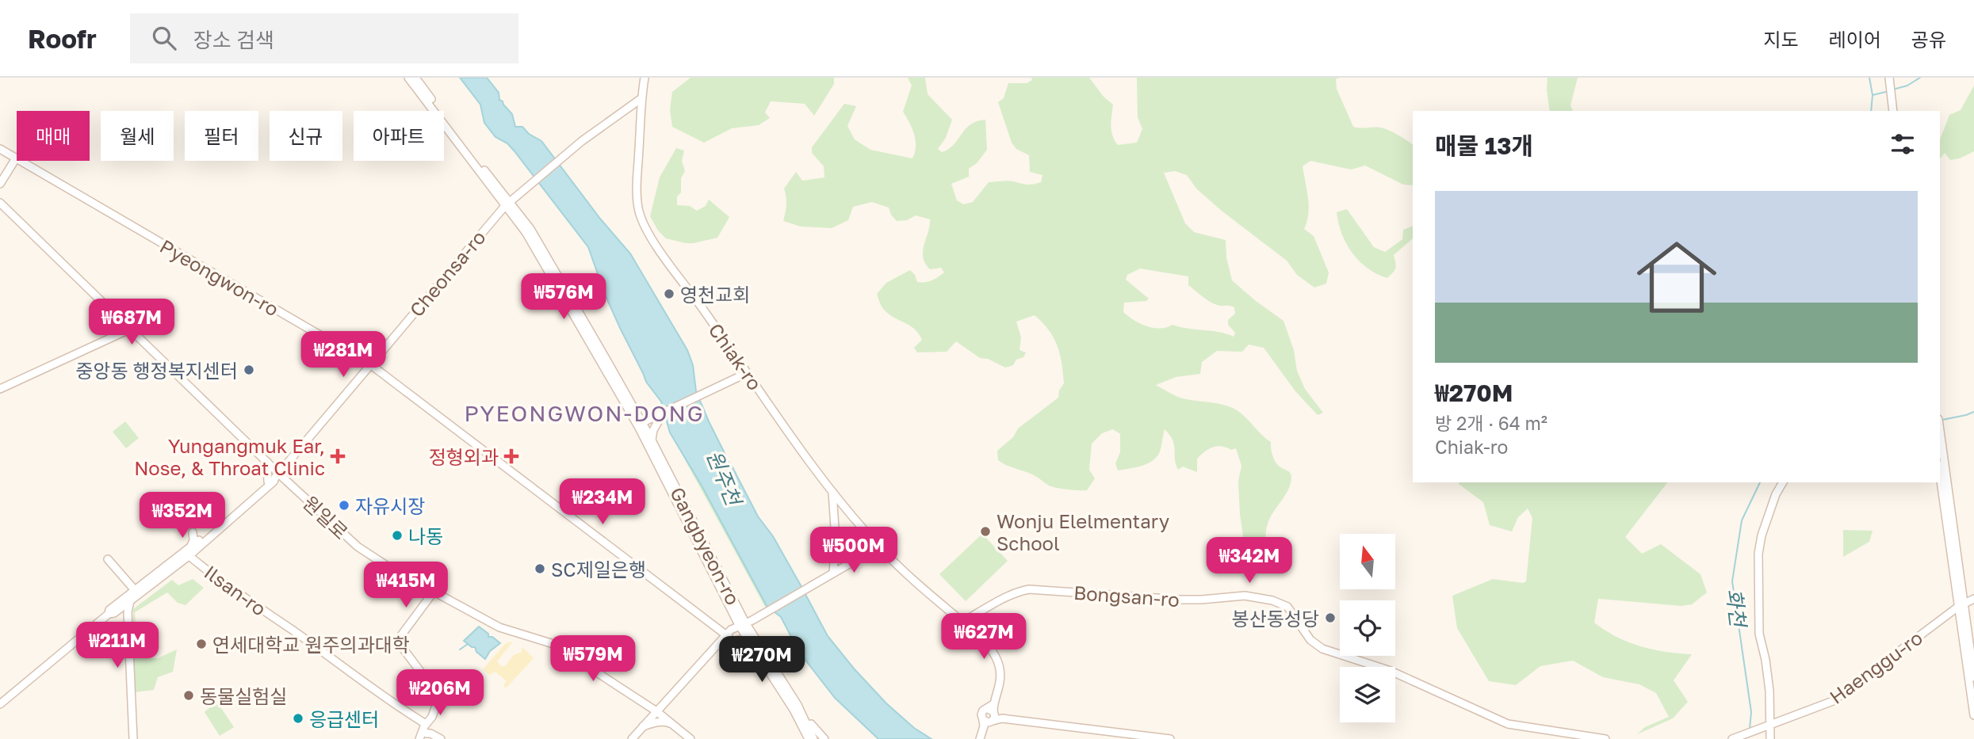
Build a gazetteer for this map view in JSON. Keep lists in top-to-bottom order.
{
  "streets": {
    "street": [
      "Cheonsa-ro",
      "Pyeongwon-ro",
      "Chiak-ro",
      "원일로",
      "Gangbyeon-ro",
      "Ilsan-ro",
      "Bongsan-ro",
      "Haenggu-ro"
    ]
  },
  "crossings": [
    ["Cheonsa-ro", "Pyeongwon-ro"],
    ["Cheonsa-ro", "Chiak-ro"],
    ["Cheonsa-ro", "원일로"],
    ["Cheonsa-ro", "Gangbyeon-ro"],
    ["Cheonsa-ro", "Ilsan-ro"]
  ],
  "districts": ["PYEONGWON-DONG"],
  "water": ["원주천", "화천"],
  "places": {
    "other": [
      "영천교회",
      "중앙동 행정복지센터",
      "자유시장",
      "Wonju Elelmentary School",
      "나동",
      "SC제일은행",
      "봉산동성당",
      "연세대학교 원주의과대학",
      "동물실험실",
      "응급센터"
    ],
    "health": ["Yungangmuk Ear, Nose, & Throat Clinic", "정형외과"]
  },
  "north": "top",
  "page": {
    "header": "Roofr",
    "search": "장소 검색",
    "nav": ["지도", "레이어", "공유"],
    "chip": [
      "매매",
      "월세",
      "필터",
      "신규",
      "아파트"
    ],
    "heading": "매물 13개",
    "list": [
      {
        "name": "₩270M",
        "note": "방 2개 · 64 m² · Chiak-ro"
      }
    ],
    "price": [
      "₩576M",
      "₩687M",
      "₩281M",
      "₩234M",
      "₩352M",
      "₩500M",
      "₩342M",
      "₩415M",
      "₩627M",
      "₩211M",
      "₩579M",
      "₩270M",
      "₩206M"
    ]
  }
}
